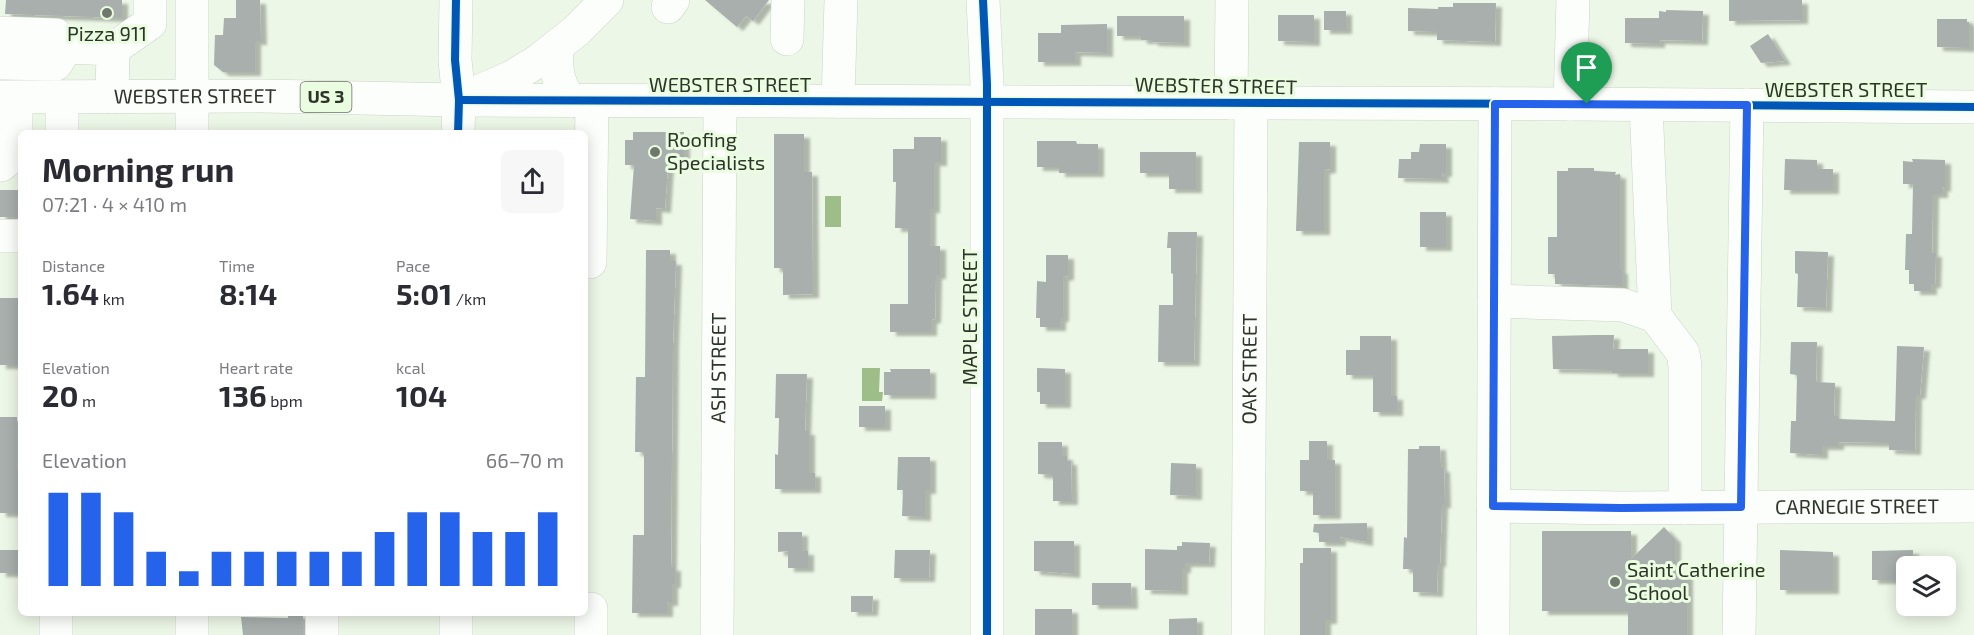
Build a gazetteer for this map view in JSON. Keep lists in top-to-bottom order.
{
  "streets": {
    "street": [
      "WEBSTER STREET",
      "US 3",
      "MAPLE STREET",
      "ASH STREET",
      "OAK STREET",
      "CARNEGIE STREET"
    ]
  },
  "crossings": [
    ["WEBSTER STREET", "US 3"],
    ["WEBSTER STREET", "MAPLE STREET"],
    ["WEBSTER STREET", "ASH STREET"],
    ["WEBSTER STREET", "OAK STREET"]
  ],
  "places": ["Pizza 911", "Roofing Specialists", "Saint Catherine School"],
  "page": {
    "heading": ["Morning run", "07:21 · 4 × 410 m"],
    "stats": [
      ["Distance", "1.64 km"],
      ["Time", "8:14"],
      ["Pace", "5:01 /km"],
      ["Elevation", "20 m"],
      ["Heart rate", "136 bpm"],
      ["kcal", "104"]
    ],
    "chart": ["Elevation", "66–70 m"]
  }
}
